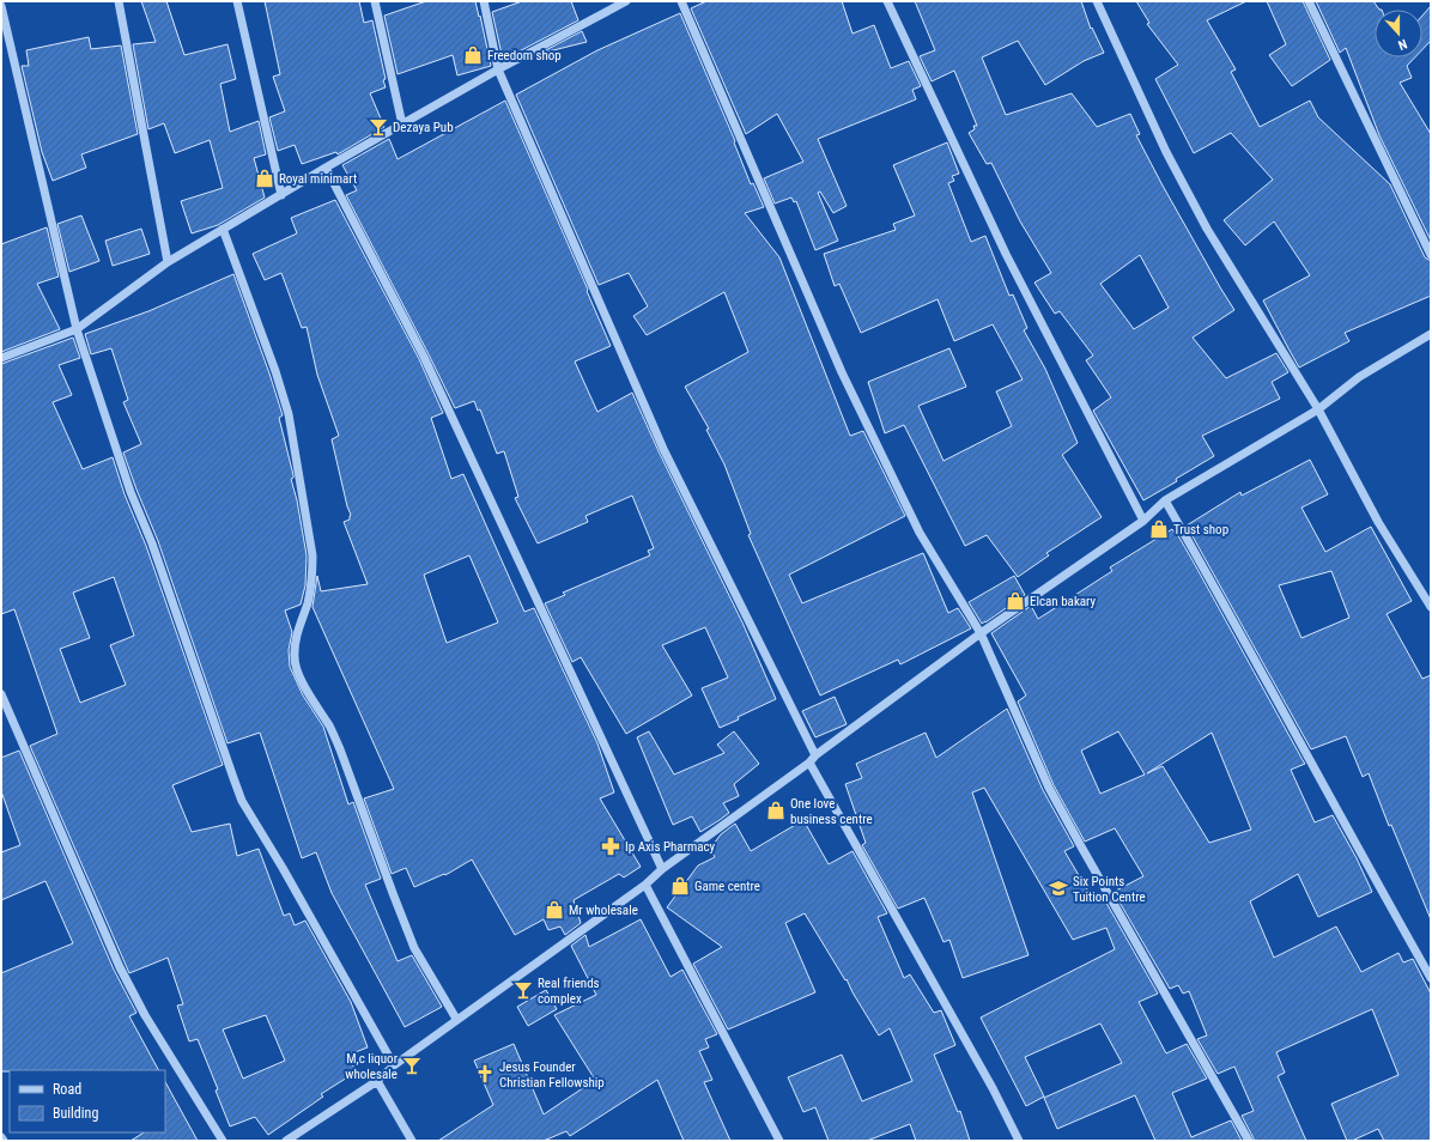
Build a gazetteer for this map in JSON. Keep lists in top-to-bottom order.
{
  "places": {
    "shop": [
      "Freedom shop",
      "Royal minimart",
      "Trust shop",
      "Elcan bakary",
      "One love business centre",
      "Game centre",
      "Mr wholesale"
    ],
    "bar": ["Dezaya Pub", "Real friends complex", "M,c liquor wholesale"],
    "pharmacy": ["Ip Axis Pharmacy"],
    "school or university": ["Six Points Tuition Centre"],
    "church": ["Jesus Founder Christian Fellowship"]
  },
  "legend": ["Road", "Building"],
  "north": "bottom"
}
